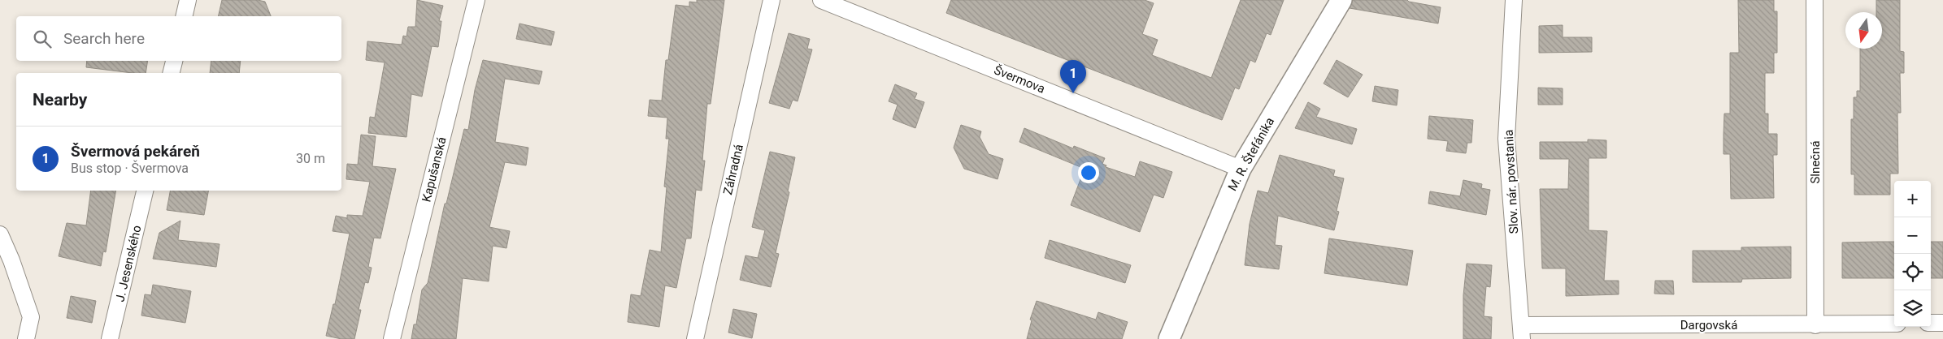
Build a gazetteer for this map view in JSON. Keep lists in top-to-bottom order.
{
  "streets": {
    "street": [
      "Švermova",
      "M. R. Štefánika",
      "Slnečná",
      "Kapušanská",
      "Záhradná",
      "Slov. nár. povstania",
      "J. Jesenského",
      "Dargovská"
    ]
  },
  "crossings": [
    ["Švermova", "M. R. Štefánika"],
    ["Slnečná", "Dargovská"],
    ["Slov. nár. povstania", "Dargovská"]
  ],
  "north": "bottom",
  "page": {
    "search": "Search here",
    "pins": "1",
    "heading": "Nearby",
    "list": [
      {
        "mark": "1",
        "name": "Švermová pekáreň",
        "note": "Bus stop · Švermova",
        "value": "30 m"
      }
    ],
    "map_buttons": ["+", "−"]
  }
}
